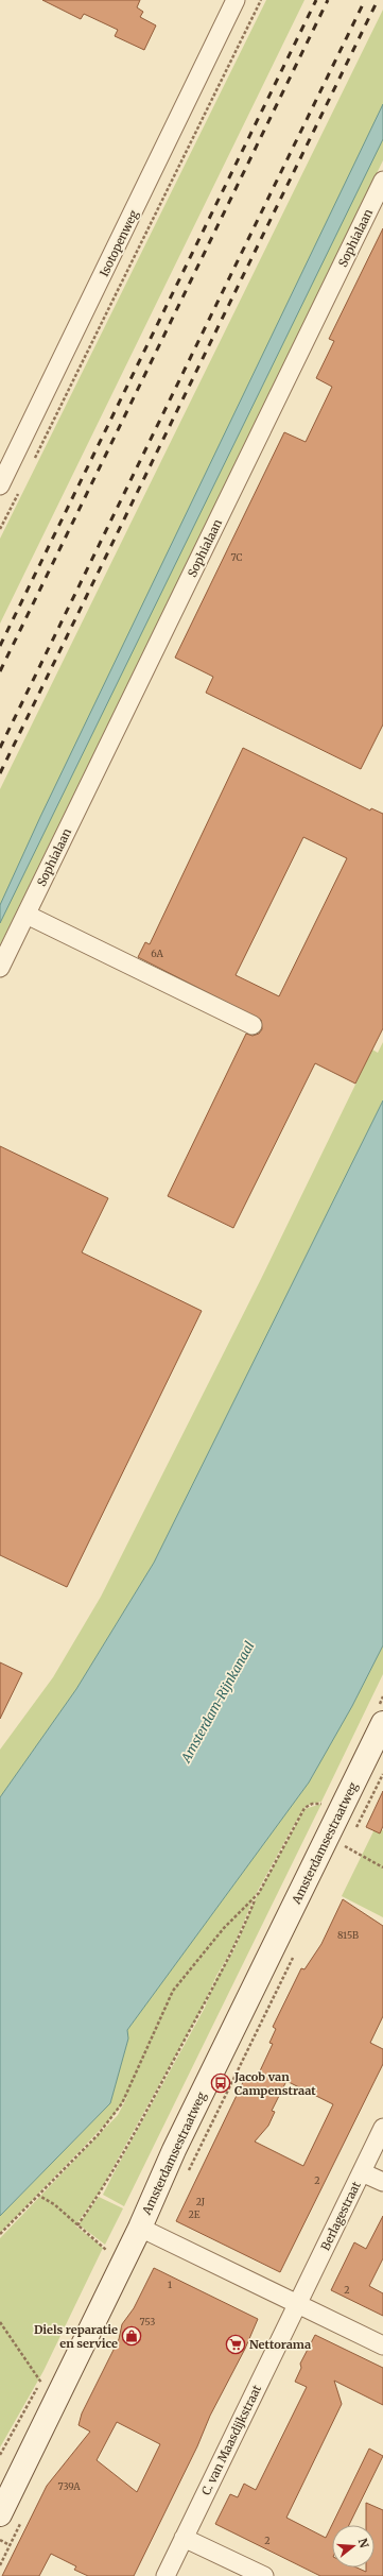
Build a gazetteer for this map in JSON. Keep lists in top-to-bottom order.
{
  "streets": {
    "main road": ["Amsterdamsestraatweg"],
    "street": [
      "Sophialaan",
      "Isotopenweg",
      "Berlagestraat",
      "C. van Maasdijkstraat"
    ]
  },
  "crossings": [
    ["Berlagestraat", "C. van Maasdijkstraat"]
  ],
  "water": ["Amsterdam-Rijnkanaal"],
  "places": {
    "bus stop": ["Jacob van Campenstraat"],
    "shop": ["Diels reparatie en service"],
    "supermarket": ["Nettorama"]
  },
  "house_numbers": [
    "7C",
    "6A",
    "815B",
    "2",
    "2J",
    "2E",
    "1",
    "2",
    "753",
    "739A",
    "2"
  ],
  "north": "right"
}
